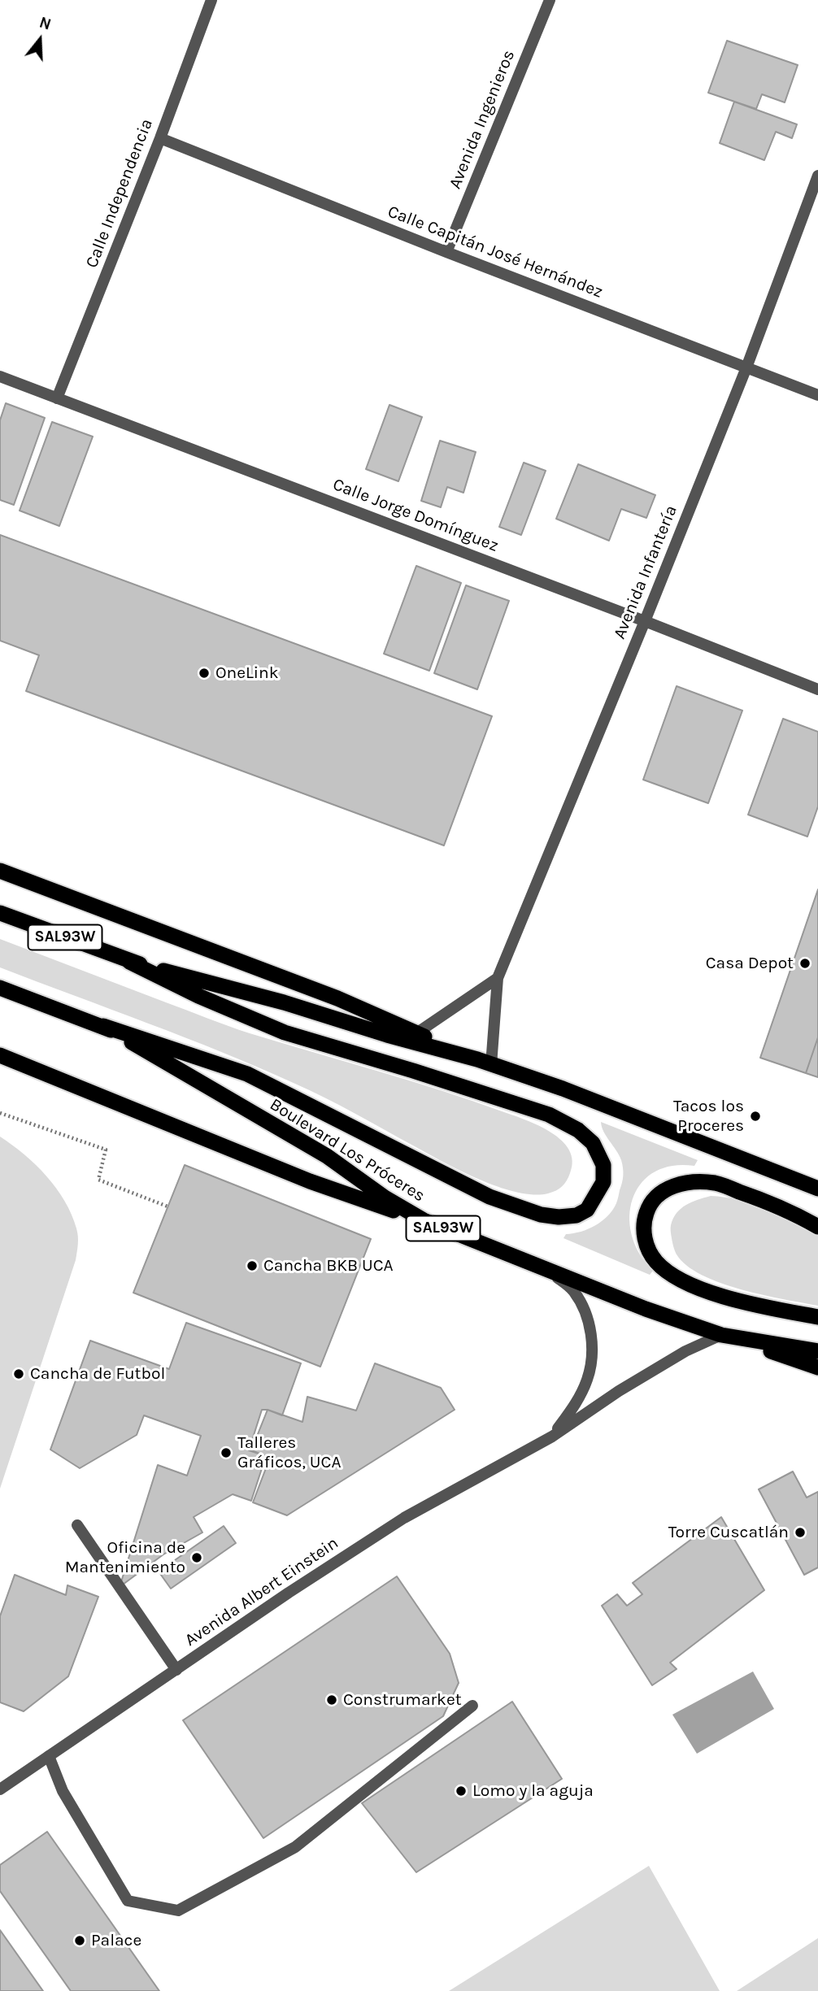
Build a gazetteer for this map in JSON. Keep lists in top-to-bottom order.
{
  "streets": {
    "highway": ["SAL93W", "Boulevard Los Próceres"],
    "street": [
      "Avenida Ingenieros",
      "Calle Independencia",
      "Calle Capitán José Hernández",
      "Calle Jorge Domínguez",
      "Avenida Infantería",
      "Avenida Albert Einstein"
    ]
  },
  "crossings": [
    ["Avenida Ingenieros", "Calle Capitán José Hernández"],
    ["Calle Independencia", "Calle Capitán José Hernández"],
    ["Calle Independencia", "Calle Jorge Domínguez"],
    ["Calle Capitán José Hernández", "Avenida Infantería"],
    ["Calle Jorge Domínguez", "Avenida Infantería"],
    ["Avenida Infantería", "SAL93W"],
    ["Boulevard Los Próceres", "Avenida Albert Einstein"]
  ],
  "places": [
    "OneLink",
    "Casa Depot",
    "Tacos los Proceres",
    "Cancha BKB UCA",
    "Cancha de Futbol",
    "Talleres Gráficos, UCA",
    "Torre Cuscatlán",
    "Oficina de Mantenimiento",
    "Construmarket",
    "Lomo y la aguja",
    "Palace"
  ],
  "north": "top"
}
